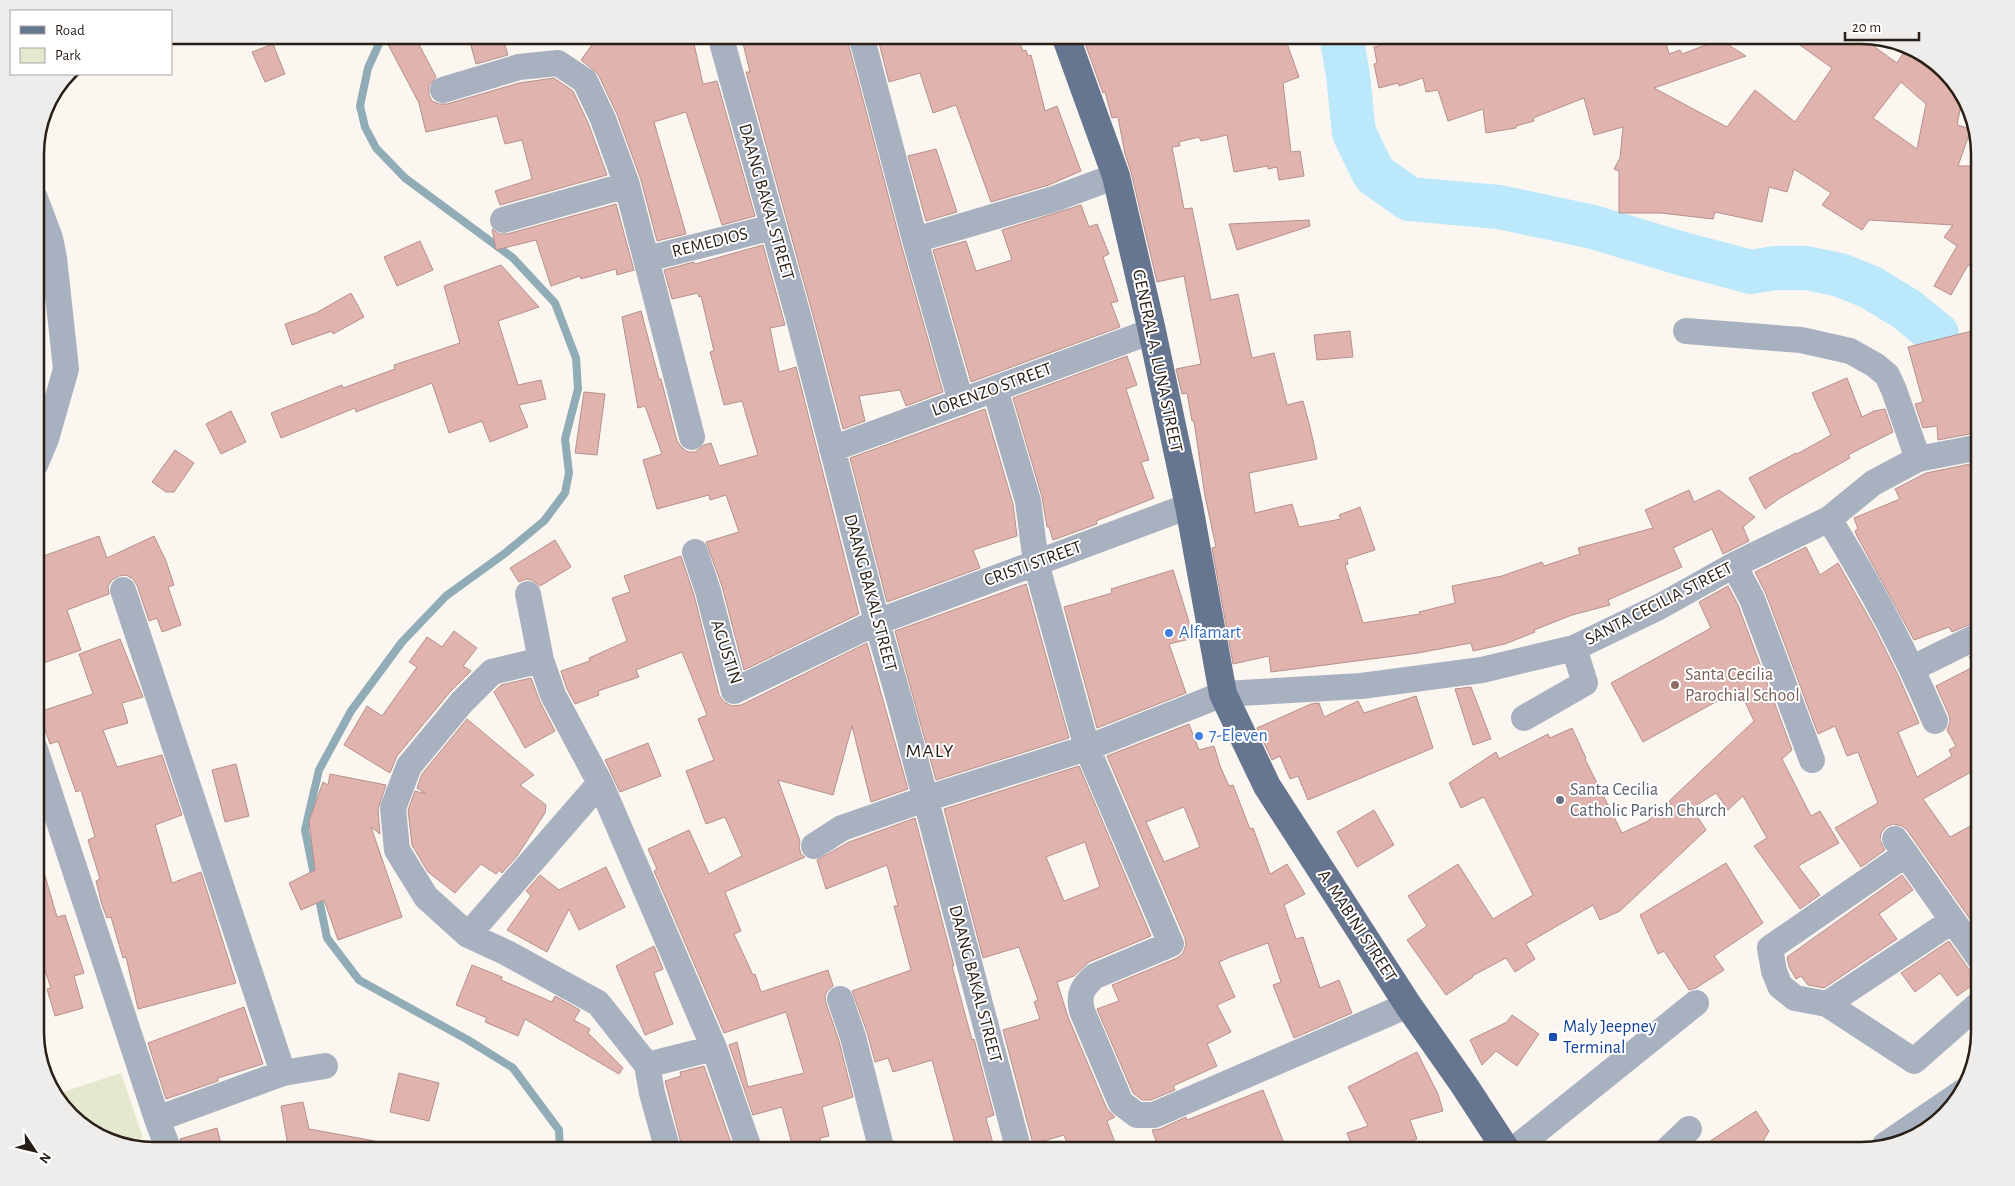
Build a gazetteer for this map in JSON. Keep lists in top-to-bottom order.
{
  "streets": {
    "main road": ["GENERAL A. LUNA STREET", "A. MABINI STREET"],
    "street": [
      "DAANG BAKAL STREET",
      "REMEDIOS",
      "LORENZO STREET",
      "CRISTI STREET",
      "SANTA CECILIA STREET",
      "AGUSTIN"
    ]
  },
  "crossings": [
    ["DAANG BAKAL STREET", "REMEDIOS"],
    ["DAANG BAKAL STREET", "LORENZO STREET"],
    ["DAANG BAKAL STREET", "CRISTI STREET"],
    ["DAANG BAKAL STREET", "SANTA CECILIA STREET"],
    ["DAANG BAKAL STREET", "AGUSTIN"],
    ["GENERAL A. LUNA STREET", "LORENZO STREET"],
    ["GENERAL A. LUNA STREET", "CRISTI STREET"],
    ["GENERAL A. LUNA STREET", "SANTA CECILIA STREET"],
    ["GENERAL A. LUNA STREET", "A. MABINI STREET"],
    ["CRISTI STREET", "AGUSTIN"],
    ["SANTA CECILIA STREET", "A. MABINI STREET"]
  ],
  "districts": ["MALY"],
  "places": {
    "other": [
      "Alfamart",
      "Santa Cecilia Parochial School",
      "7-Eleven",
      "Santa Cecilia Catholic Parish Church"
    ],
    "transit": ["Maly Jeepney Terminal"]
  },
  "legend": ["Road", "Park"],
  "scale_bar": "20 m",
  "north": "bottom right"
}
